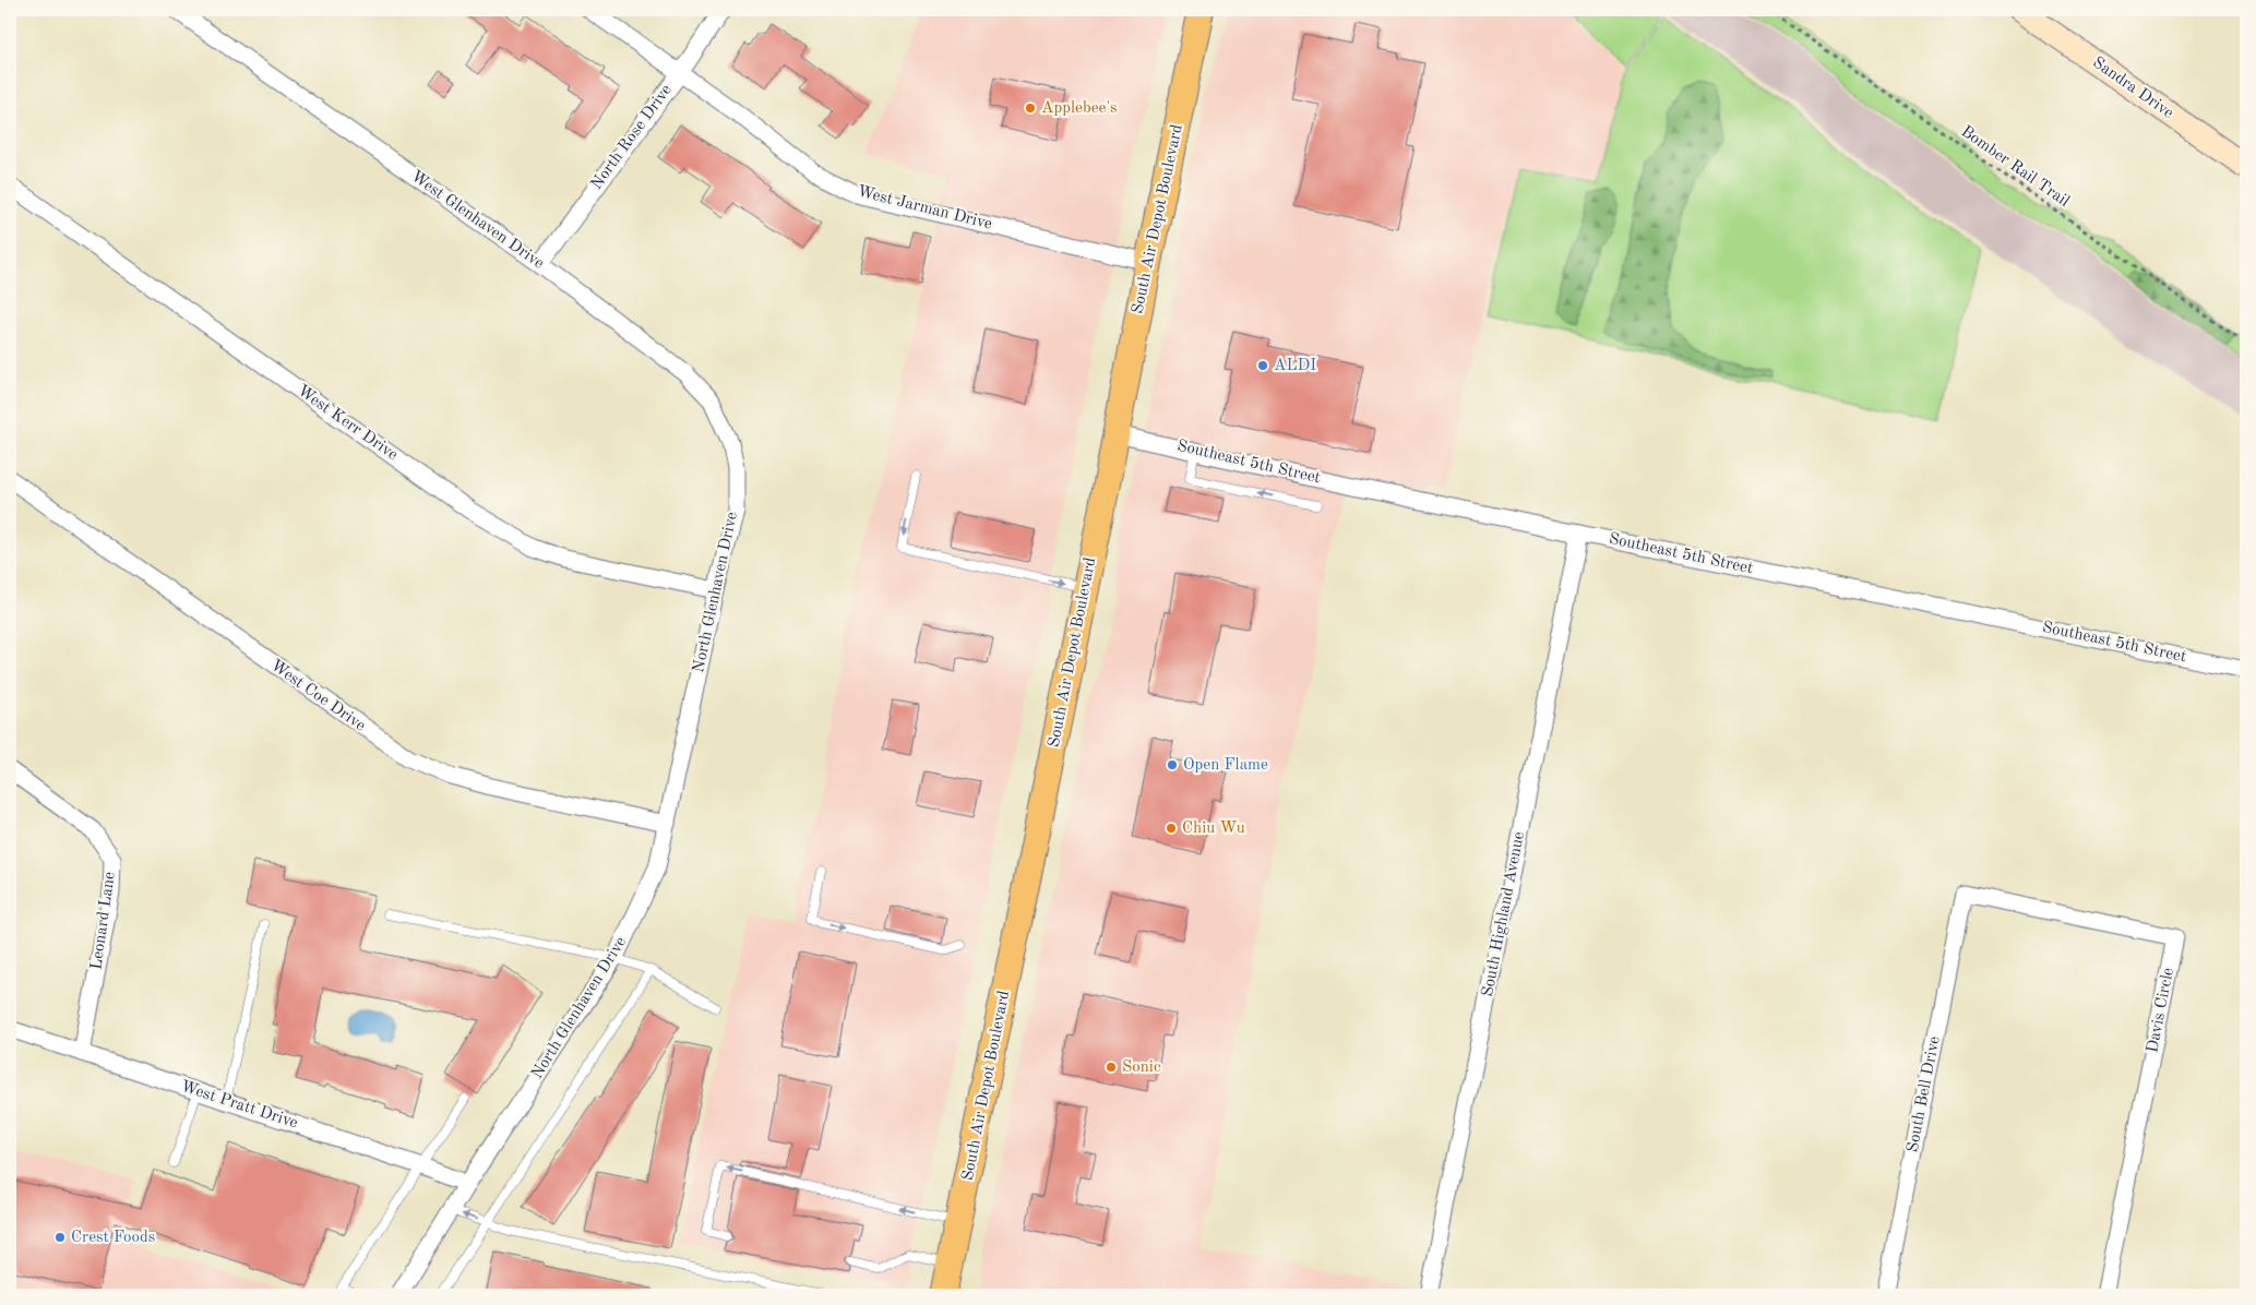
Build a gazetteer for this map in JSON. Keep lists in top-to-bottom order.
{
  "streets": {
    "main road": ["South Air Depot Boulevard"],
    "street": [
      "Sandra Drive",
      "North Rose Drive",
      "West Jarman Drive",
      "West Glenhaven Drive",
      "West Kerr Drive",
      "Southeast 5th Street",
      "North Glenhaven Drive",
      "West Coe Drive",
      "South Highland Avenue",
      "Leonard Lane",
      "Davis Circle",
      "South Bell Drive",
      "West Pratt Drive"
    ],
    "path": ["Bomber Rail Trail"]
  },
  "crossings": [
    ["North Rose Drive", "West Jarman Drive"],
    ["North Rose Drive", "West Glenhaven Drive"],
    ["West Jarman Drive", "South Air Depot Boulevard"],
    ["South Air Depot Boulevard", "Southeast 5th Street"],
    ["West Glenhaven Drive", "North Glenhaven Drive"],
    ["West Kerr Drive", "North Glenhaven Drive"],
    ["Southeast 5th Street", "South Highland Avenue"],
    ["North Glenhaven Drive", "West Coe Drive"],
    ["North Glenhaven Drive", "West Pratt Drive"],
    ["Leonard Lane", "West Pratt Drive"],
    ["Davis Circle", "South Bell Drive"]
  ],
  "places": [
    "Applebee's",
    "ALDI",
    "Open Flame",
    "Chiu Wu",
    "Sonic",
    "Crest Foods"
  ]
}
